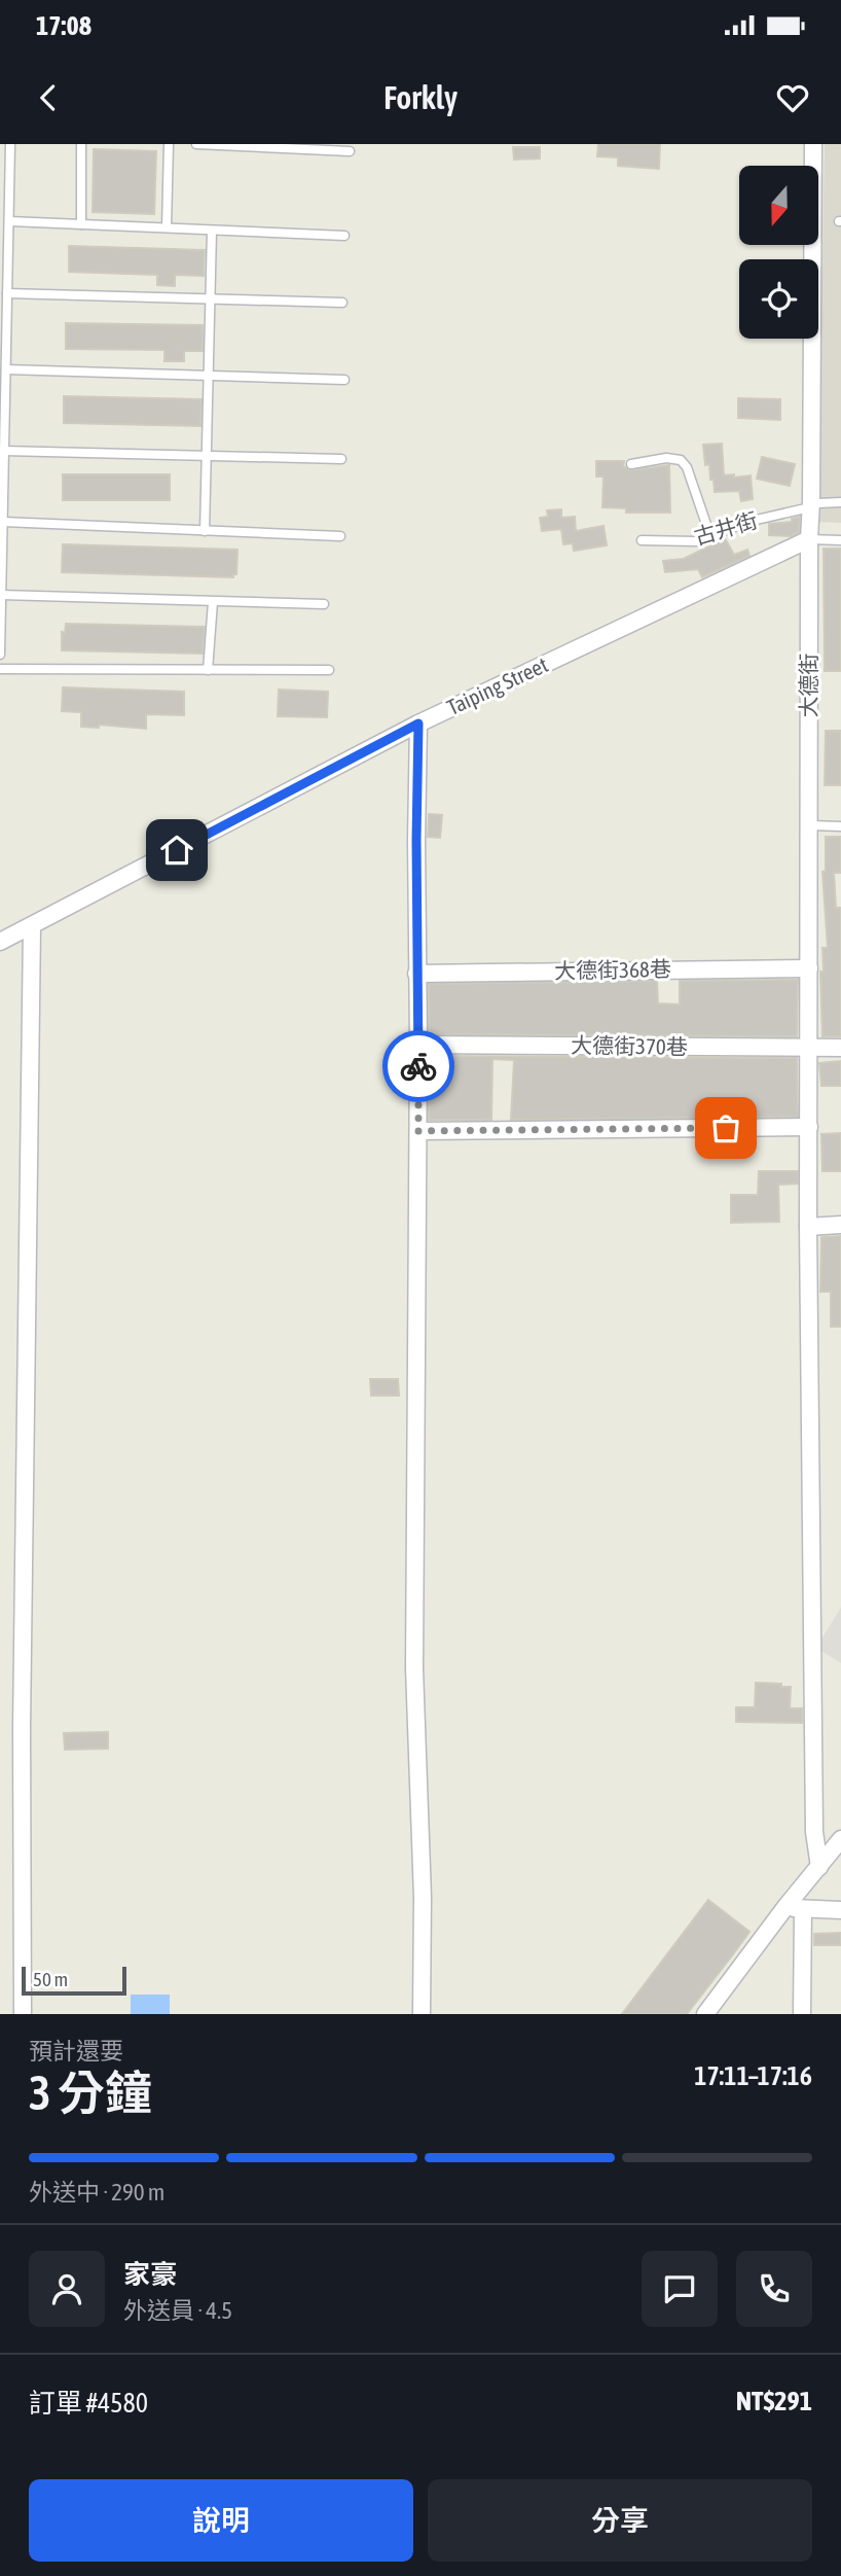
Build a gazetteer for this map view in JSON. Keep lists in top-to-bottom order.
{
  "streets": {
    "street": [
      "大德街",
      "Taiping Street",
      "大德街368巷",
      "大德街370巷"
    ],
    "lane": ["古井街"]
  },
  "crossings": [
    ["古井街", "大德街"],
    ["大德街", "Taiping Street"],
    ["大德街", "大德街368巷"],
    ["大德街", "大德街370巷"]
  ],
  "scale_bar": "50 m",
  "north": "bottom",
  "page": {
    "status": "17:08",
    "header": "Forkly",
    "scale": "50 m",
    "heading": ["3 分鐘", "預計還要", "17:11–17:16"],
    "panel": [
      "家豪",
      "外送員 · 4.5",
      "訂單 #4580",
      "NT$291"
    ],
    "bar": "外送中 · 290 m",
    "buttons": ["說明", "分享"]
  }
}
